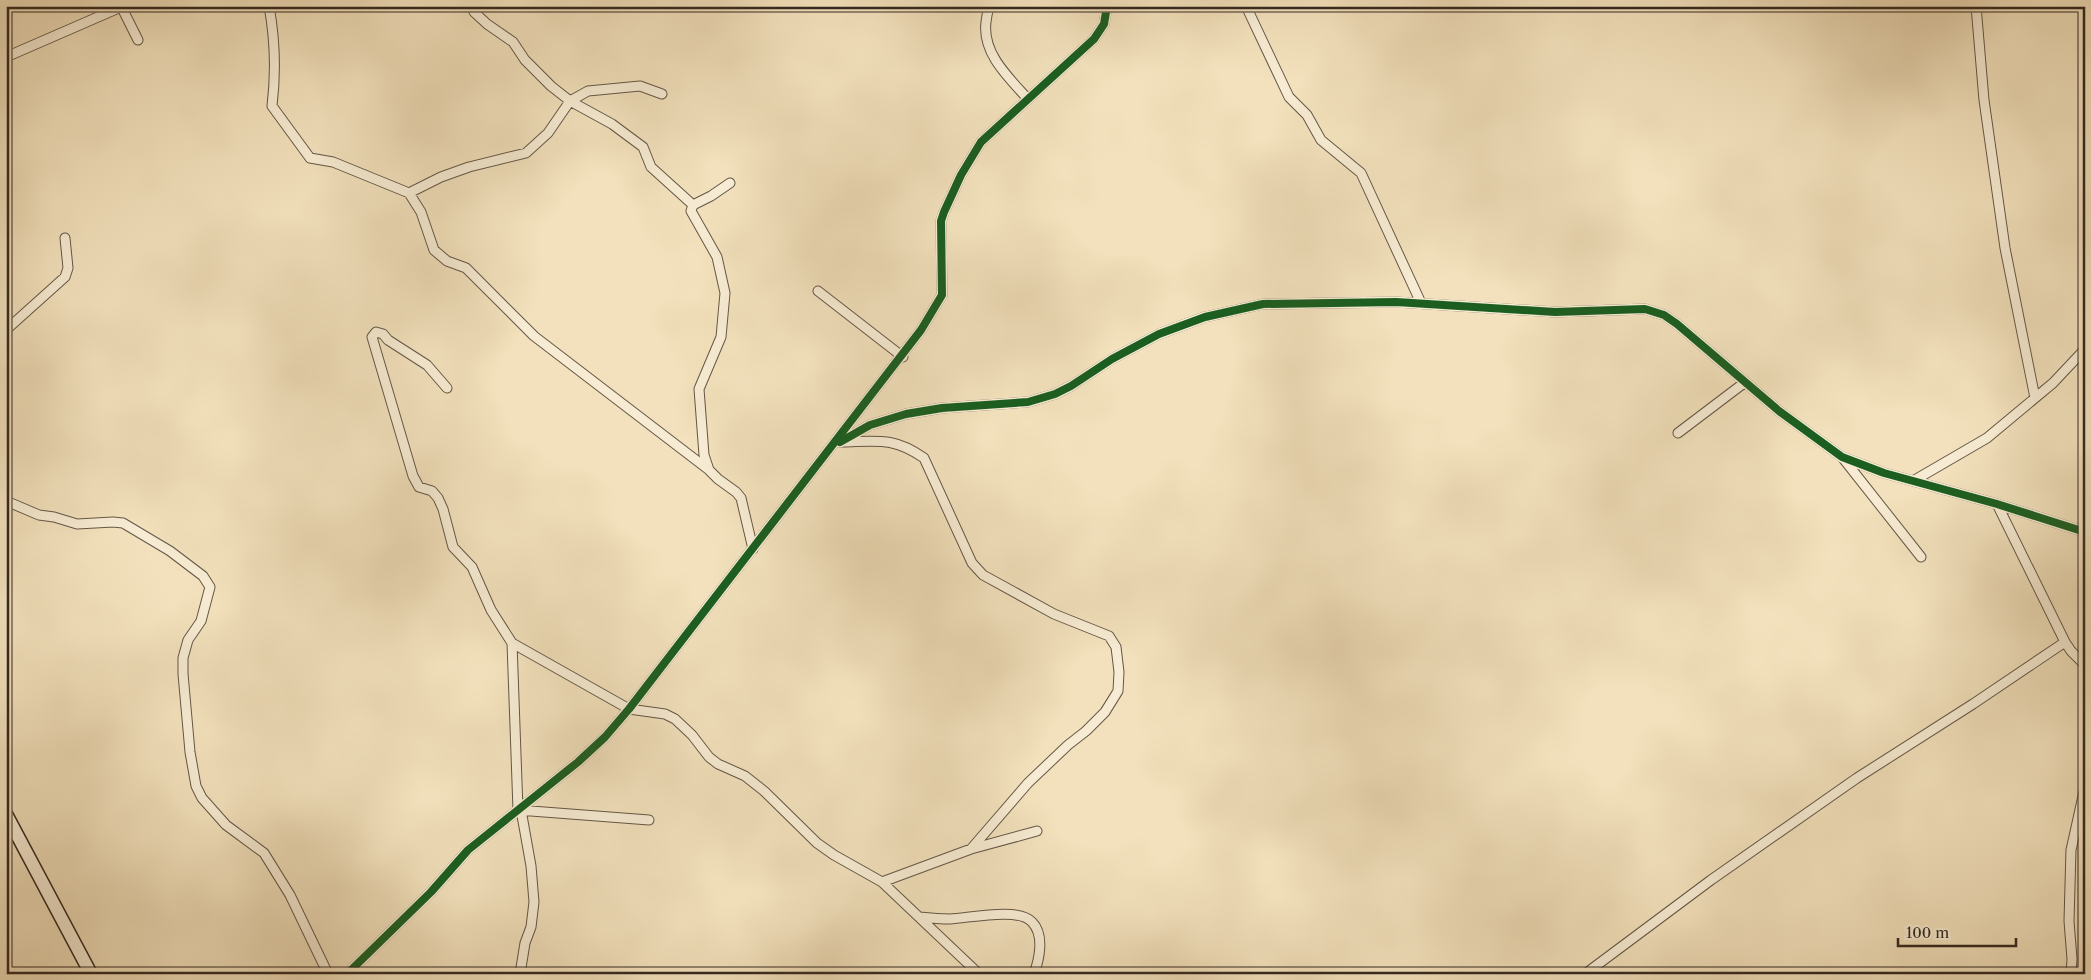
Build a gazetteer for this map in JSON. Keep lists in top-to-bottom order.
{
  "scale_bar": "100 m"
}
